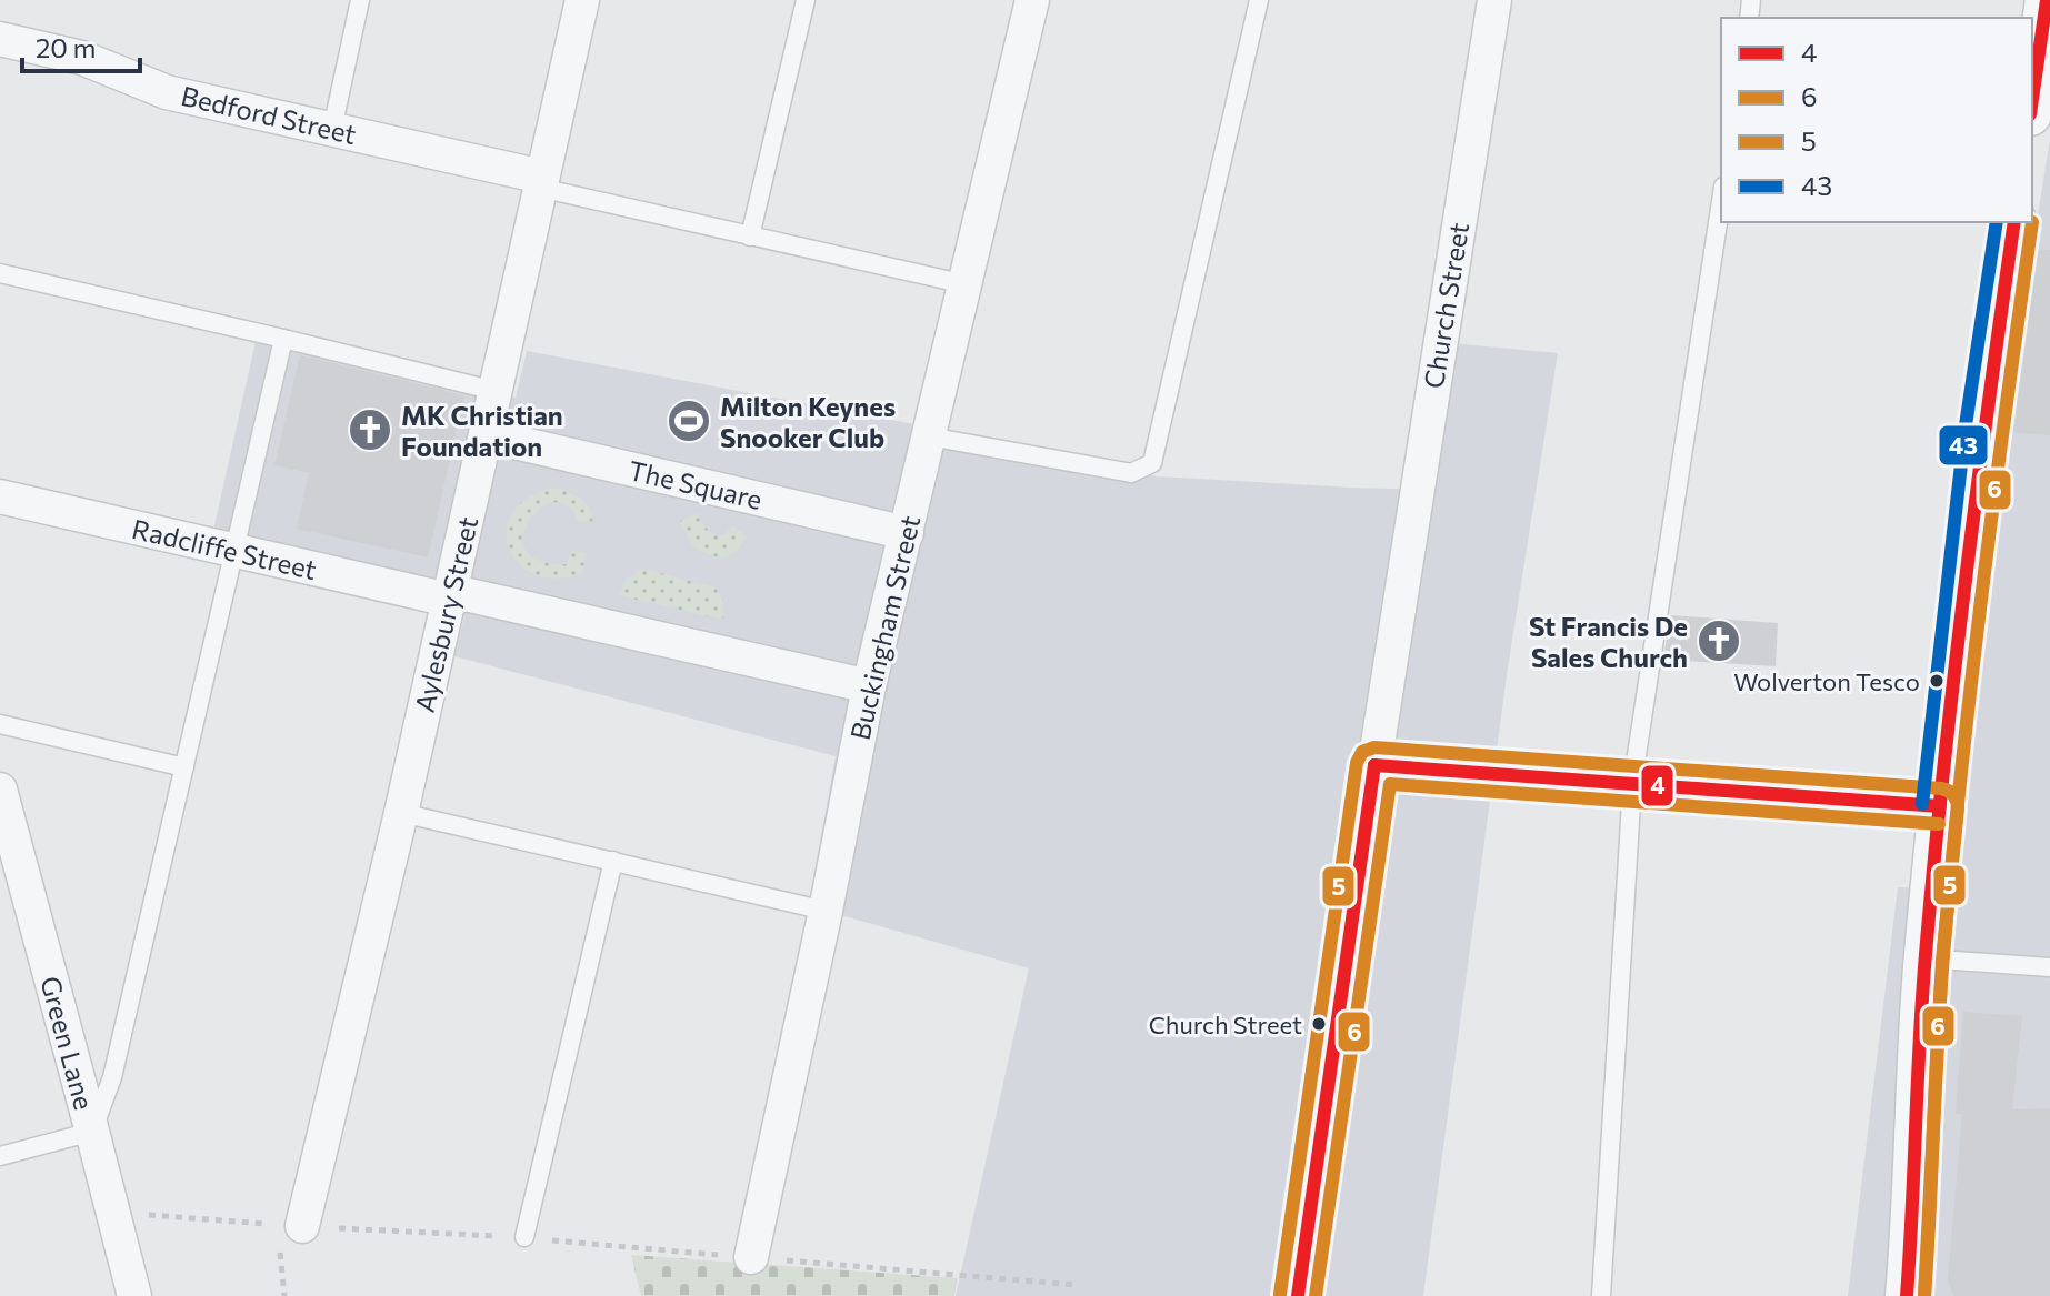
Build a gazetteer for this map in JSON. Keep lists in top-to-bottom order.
{
  "streets": {
    "street": [
      "Bedford Street",
      "Church Street",
      "The Square",
      "Radcliffe Street",
      "Aylesbury Street",
      "Buckingham Street",
      "Green Lane"
    ]
  },
  "crossings": [
    ["Bedford Street", "Aylesbury Street"],
    ["The Square", "Aylesbury Street"],
    ["The Square", "Buckingham Street"],
    ["Radcliffe Street", "Aylesbury Street"],
    ["Radcliffe Street", "Buckingham Street"]
  ],
  "places": {
    "sports": ["Milton Keynes Snooker Club"],
    "church": ["MK Christian Foundation", "St Francis De Sales Church"],
    "other": ["Wolverton Tesco", "Church Street"]
  },
  "lines": [
    "transit line 4",
    "transit line 6",
    "transit line 43",
    "transit line 5"
  ],
  "legend": [
    "4",
    "6",
    "5",
    "43"
  ],
  "scale_bar": "20 m"
}
